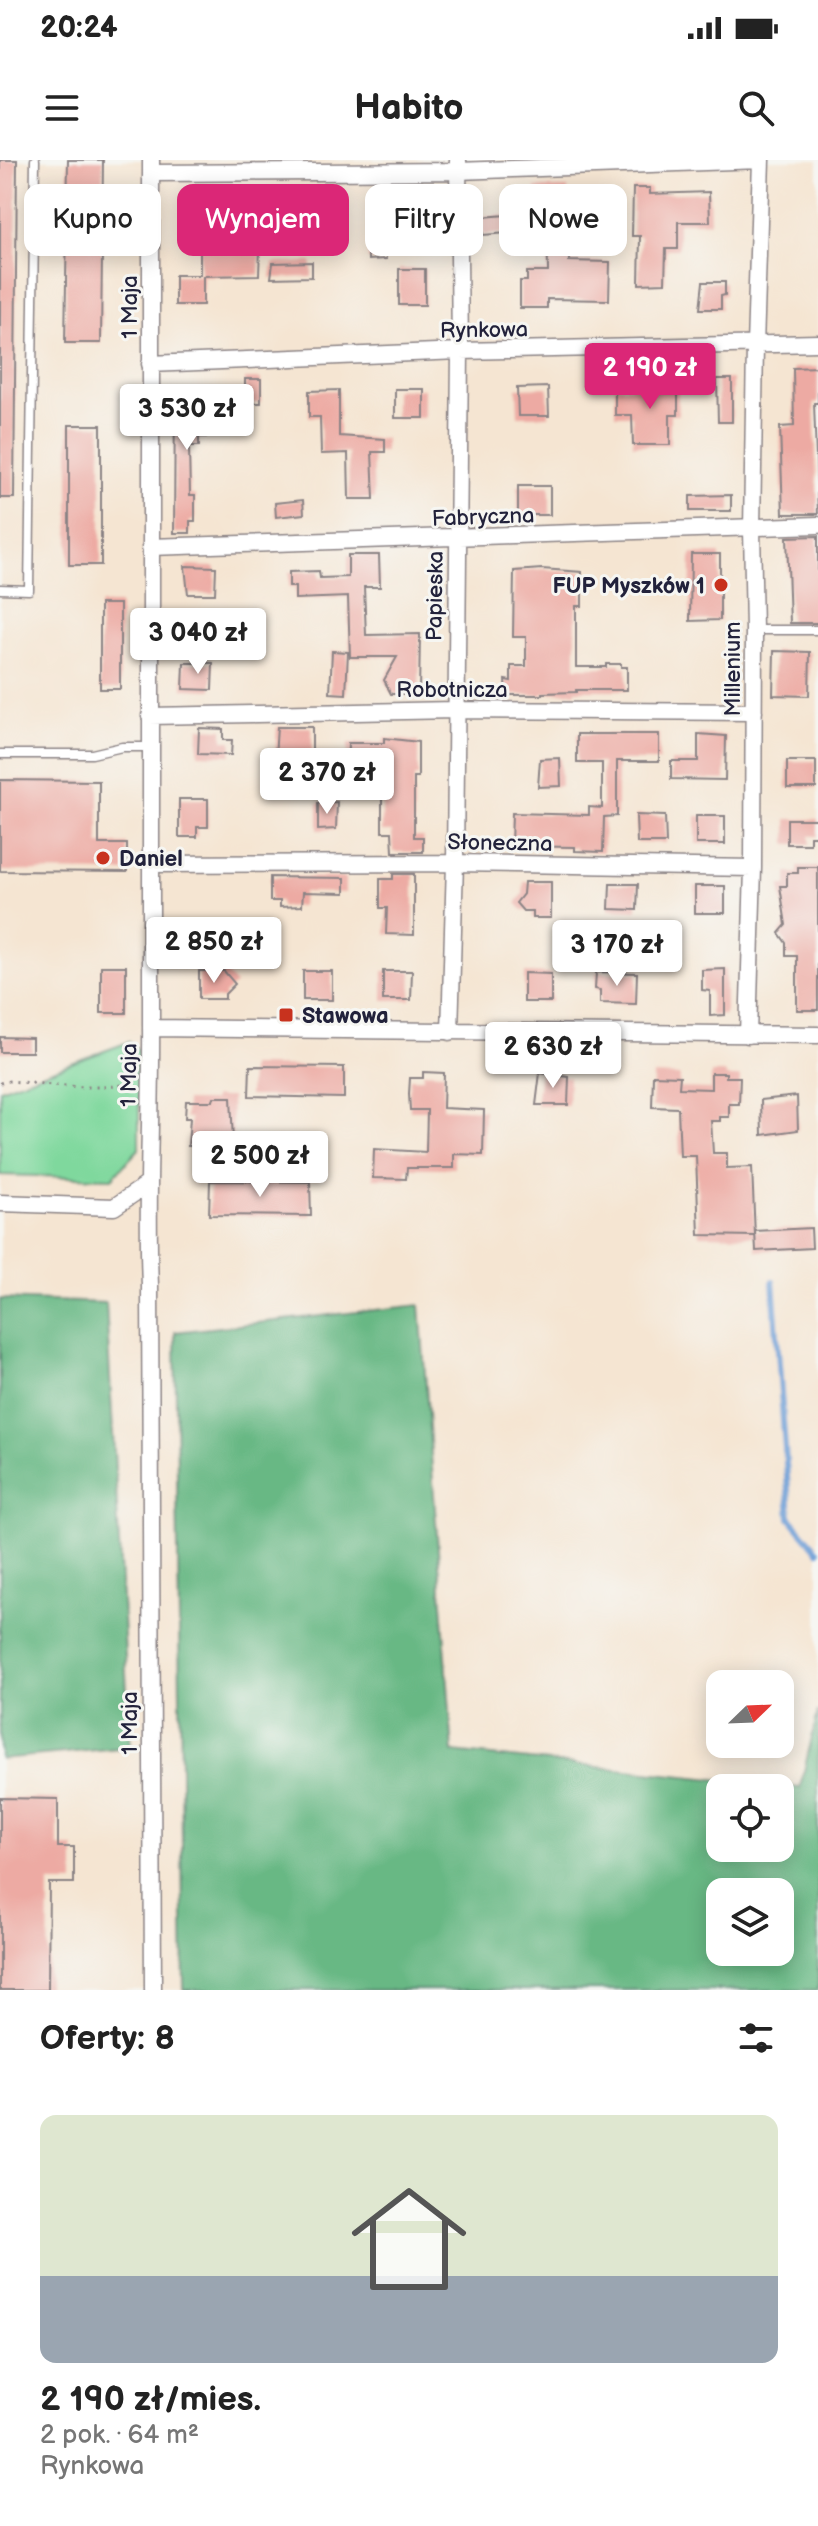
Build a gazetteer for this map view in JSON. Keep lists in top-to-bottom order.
{
  "streets": {
    "street": [
      "1 Maja",
      "Rynkowa",
      "Fabryczna",
      "Papieska",
      "Millenium",
      "Robotnicza",
      "Słoneczna"
    ]
  },
  "crossings": [
    ["1 Maja", "Rynkowa"],
    ["1 Maja", "Fabryczna"],
    ["1 Maja", "Robotnicza"],
    ["1 Maja", "Słoneczna"],
    ["Rynkowa", "Papieska"],
    ["Rynkowa", "Millenium"],
    ["Fabryczna", "Papieska"],
    ["Fabryczna", "Millenium"],
    ["Papieska", "Robotnicza"],
    ["Papieska", "Słoneczna"],
    ["Millenium", "Robotnicza"],
    ["Millenium", "Słoneczna"]
  ],
  "places": {
    "other": ["FUP Myszków 1", "Daniel"],
    "transit": ["Stawowa"]
  },
  "north": "top right",
  "page": {
    "status": "20:24",
    "header": "Habito",
    "chip": [
      "Kupno",
      "Wynajem",
      "Filtry",
      "Nowe"
    ],
    "price": [
      "2 190 zł",
      "3 530 zł",
      "3 040 zł",
      "2 370 zł",
      "2 850 zł",
      "3 170 zł",
      "2 630 zł",
      "2 500 zł"
    ],
    "heading": "Oferty: 8",
    "list": [
      {
        "name": "2 190 zł/mies.",
        "note": "2 pok. · 64 m² · Rynkowa"
      }
    ]
  }
}
